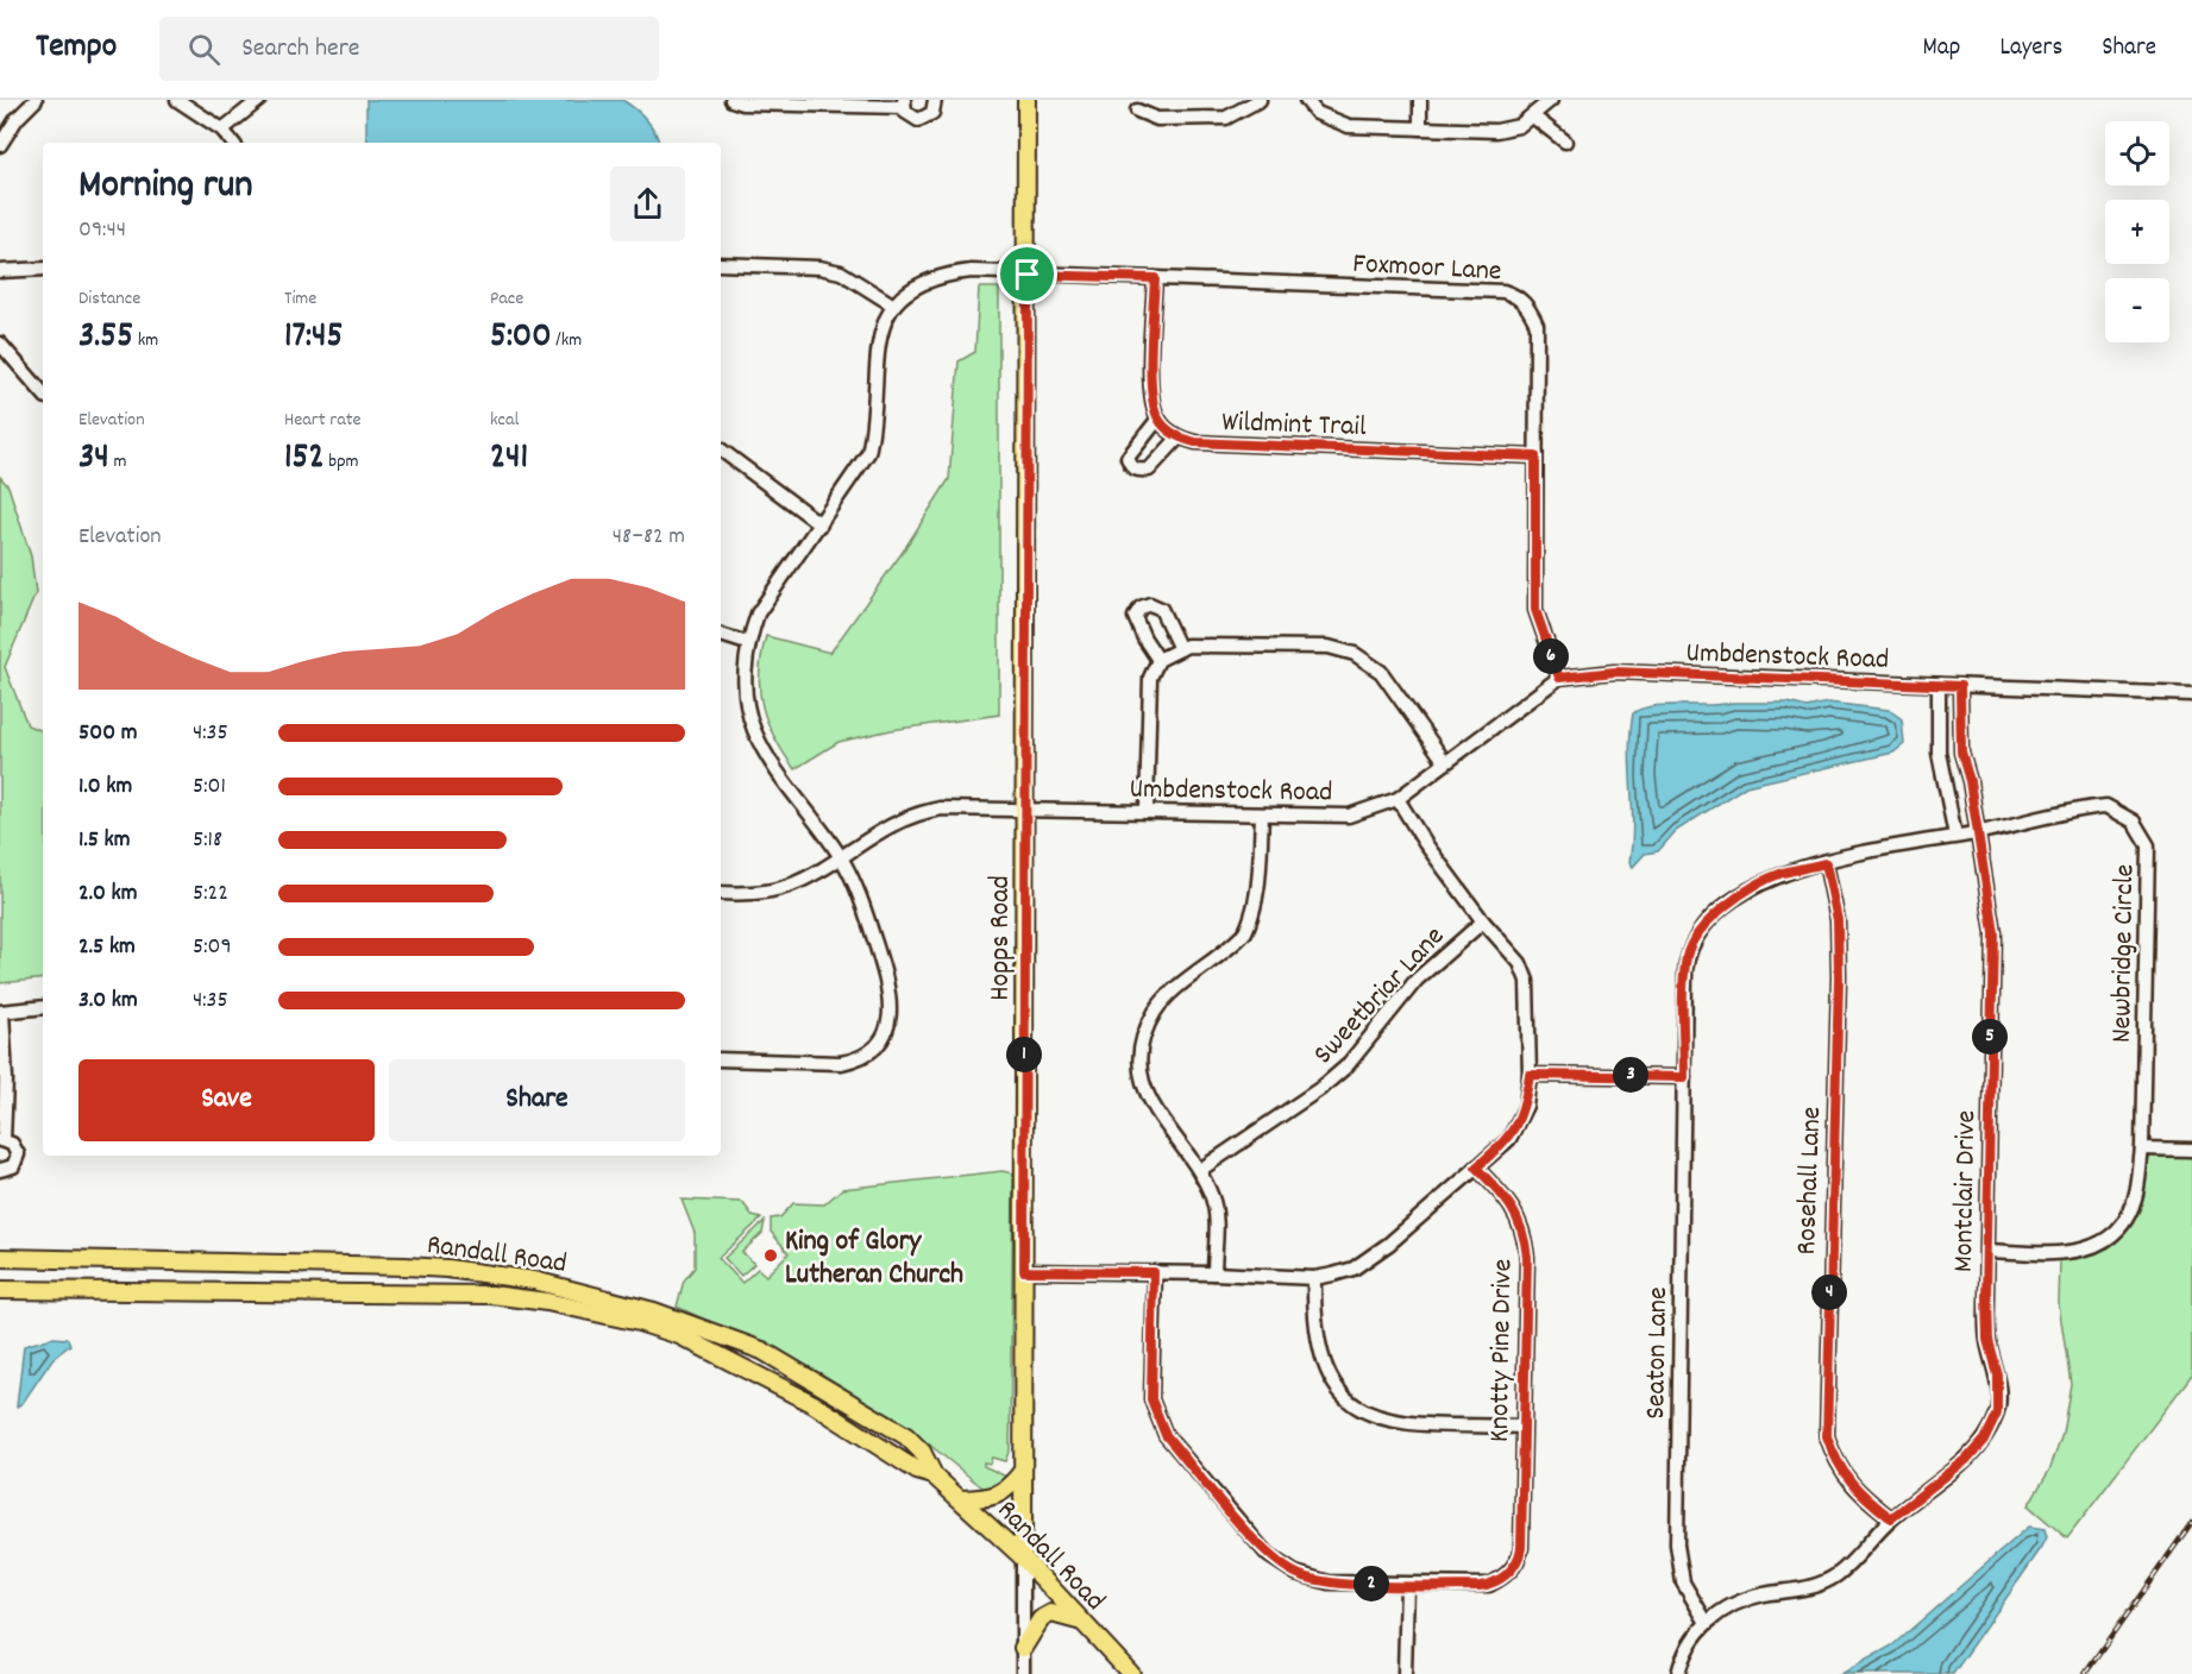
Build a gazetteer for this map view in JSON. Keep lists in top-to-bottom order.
{
  "streets": {
    "main road": ["Hopps Road", "Randall Road"],
    "street": [
      "Foxmoor Lane",
      "Wildmint Trail",
      "Umbdenstock Road",
      "Newbridge Circle",
      "Sweetbriar Lane",
      "Rosehall Lane",
      "Montclair Drive",
      "Knotty Pine Drive",
      "Seaton Lane"
    ]
  },
  "crossings": [
    ["Foxmoor Lane", "Wildmint Trail"],
    ["Foxmoor Lane", "Umbdenstock Road"],
    ["Foxmoor Lane", "Hopps Road"],
    ["Umbdenstock Road", "Hopps Road"],
    ["Umbdenstock Road", "Montclair Drive"],
    ["Hopps Road", "Randall Road"],
    ["Newbridge Circle", "Rosehall Lane"],
    ["Newbridge Circle", "Montclair Drive"],
    ["Newbridge Circle", "Seaton Lane"],
    ["Rosehall Lane", "Montclair Drive"],
    ["Montclair Drive", "Seaton Lane"]
  ],
  "places": ["King of Glory Lutheran Church"],
  "page": {
    "header": "Tempo",
    "search": "Search here",
    "nav": ["Map", "Layers", "Share"],
    "map_buttons": ["+", "−"],
    "heading": ["Morning run", "09:44"],
    "stats": [
      ["Distance", "3.55 km"],
      ["Time", "17:45"],
      ["Pace", "5:00 /km"],
      ["Elevation", "34 m"],
      ["Heart rate", "152 bpm"],
      ["kcal", "241"]
    ],
    "chart": ["Elevation", "48–82 m"],
    "pins": [
      "6",
      "5",
      "1",
      "3",
      "4",
      "2"
    ],
    "list": [
      {
        "name": "500 m",
        "note": "4:35"
      },
      {
        "name": "1.0 km",
        "note": "5:01"
      },
      {
        "name": "1.5 km",
        "note": "5:18"
      },
      {
        "name": "2.0 km",
        "note": "5:22"
      },
      {
        "name": "2.5 km",
        "note": "5:09"
      },
      {
        "name": "3.0 km",
        "note": "4:35"
      }
    ],
    "buttons": ["Save", "Share"]
  }
}
